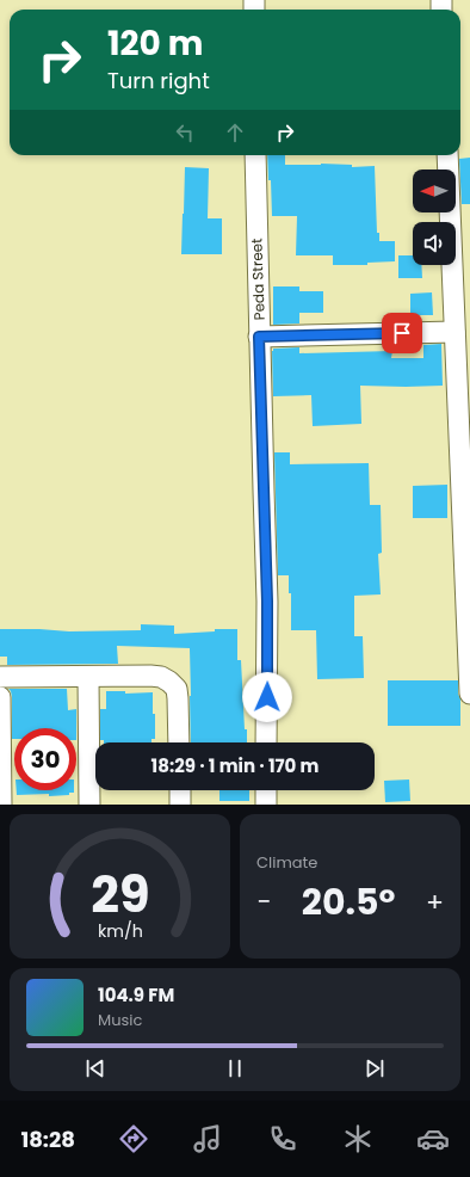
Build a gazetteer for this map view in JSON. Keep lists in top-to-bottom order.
{
  "streets": {
    "street": ["Peda Street"]
  },
  "north": "left",
  "page": {
    "turn": ["120 m", "Turn right"],
    "limit": "30",
    "trip": "18:29 · 1 min · 170 m",
    "tile": "Climate",
    "heat": ["−", "20.5°", "+"],
    "song": ["104.9 FM", "Music"],
    "tabs": "18:28",
    "gauge": ["29", "km/h"]
  }
}
